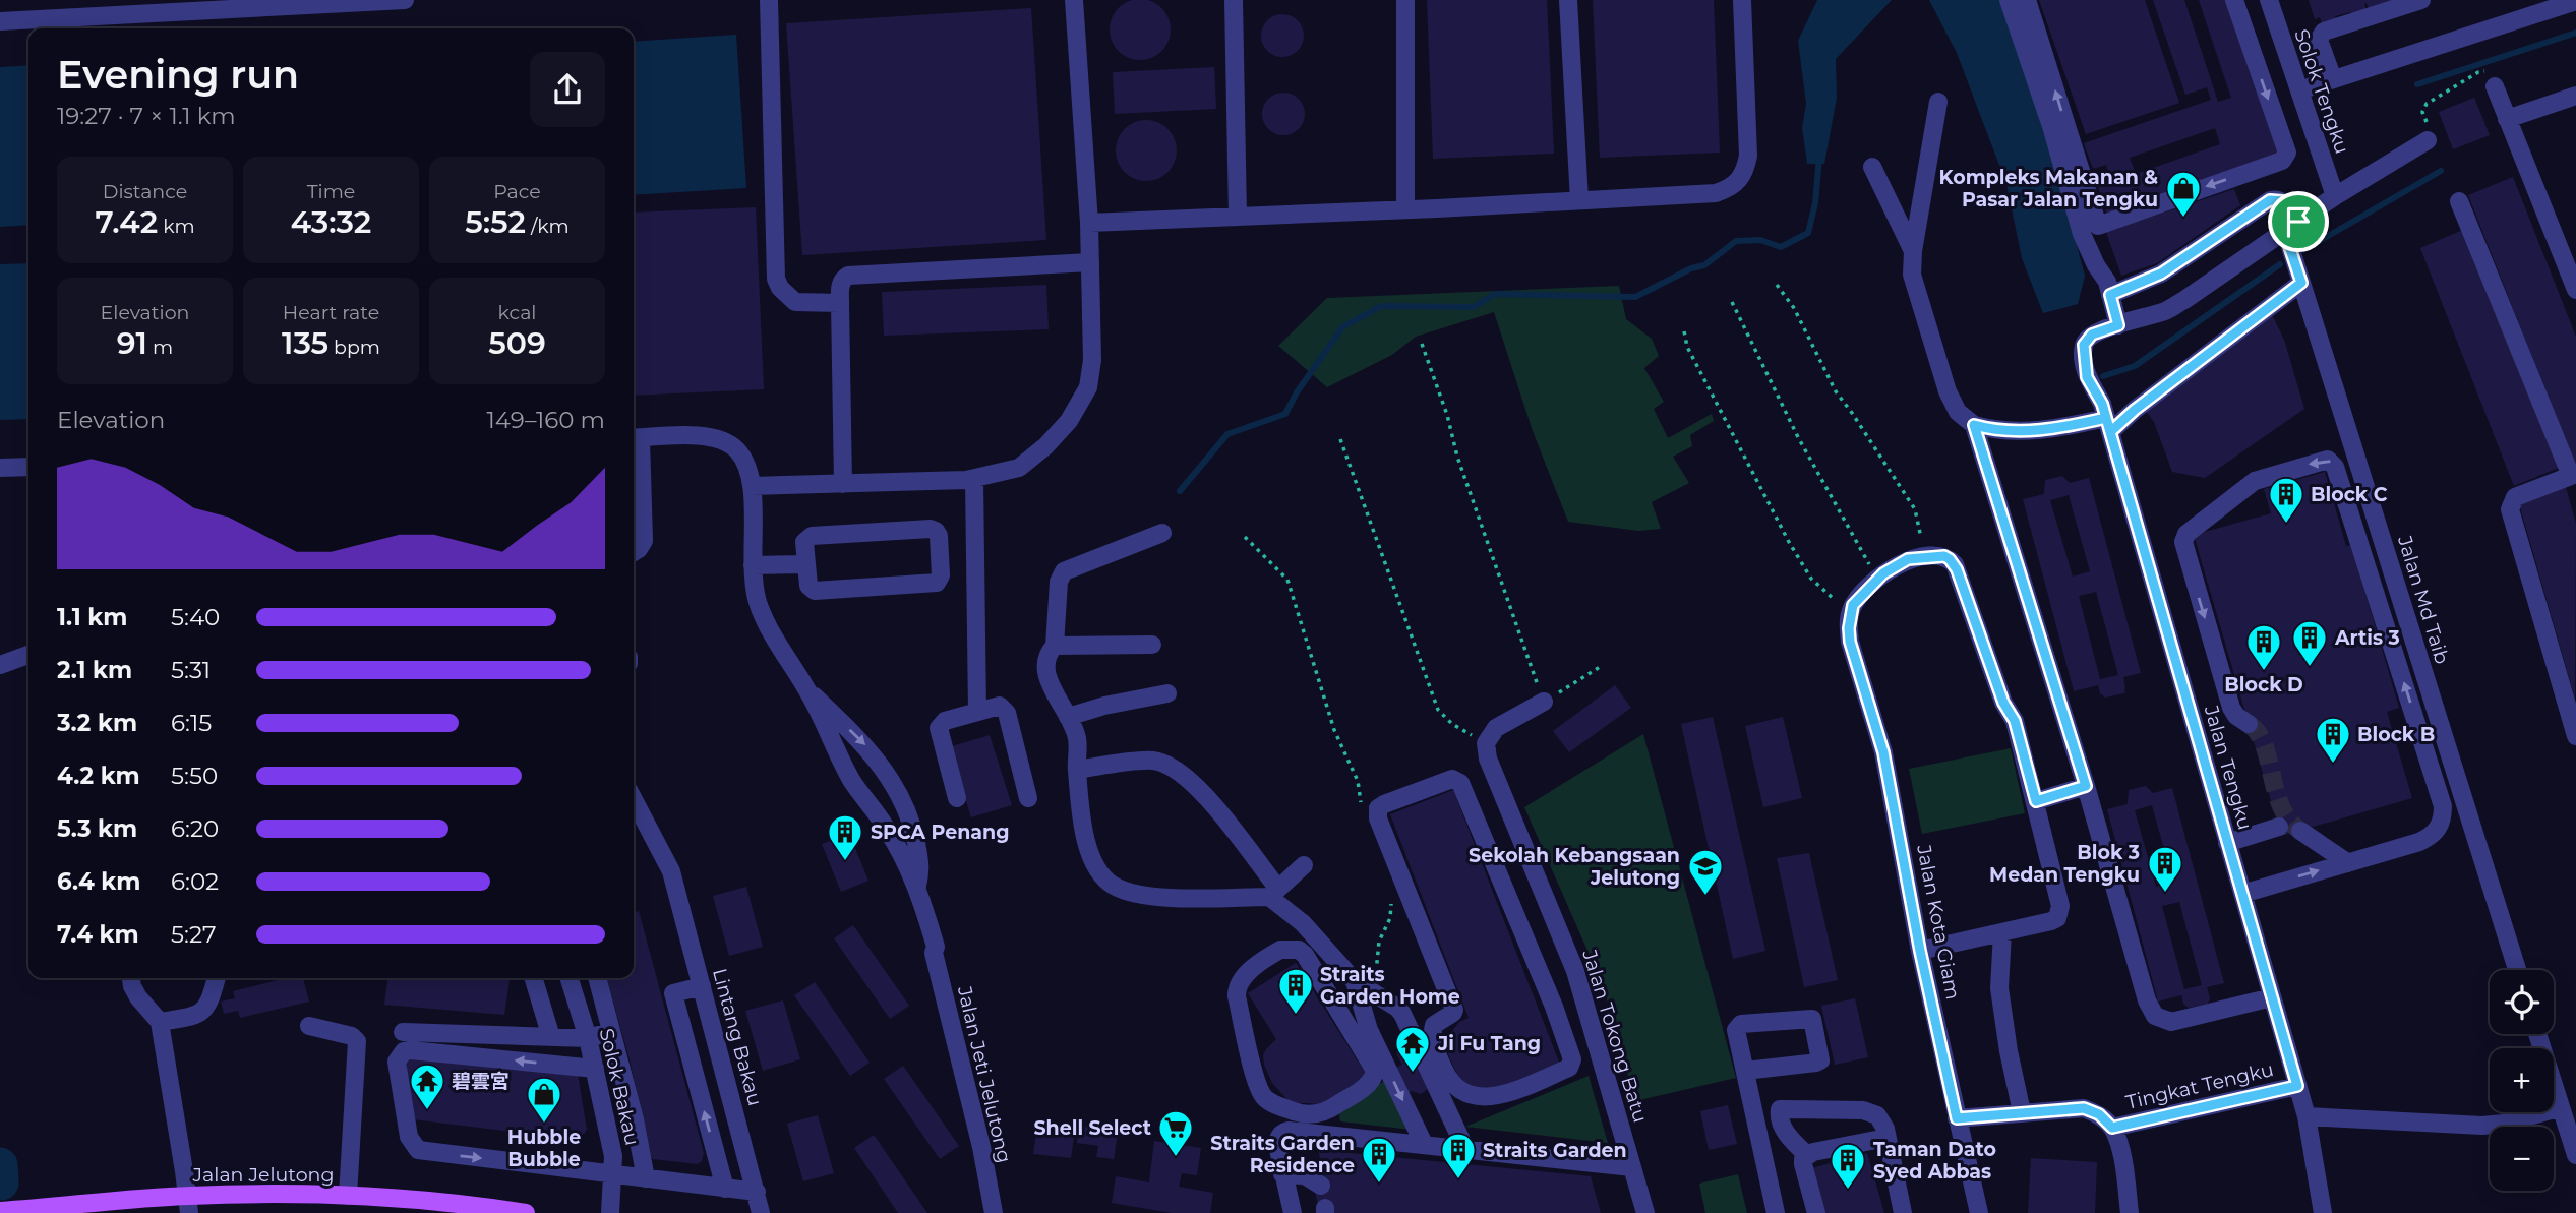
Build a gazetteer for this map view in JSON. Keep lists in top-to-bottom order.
{
  "streets": {
    "main road": ["Jalan Jelutong"],
    "street": [
      "Solok Tengku",
      "Jalan Md Taib",
      "Jalan Tengku",
      "Jalan Kota Giam",
      "Jalan Tokong Batu",
      "Lintang Bakau",
      "Jalan Jeti Jelutong",
      "Tingkat Tengku",
      "Solok Bakau"
    ]
  },
  "crossings": [
    ["Jalan Tengku", "Tingkat Tengku"]
  ],
  "places": {
    "shop": ["Kompleks Makanan & Pasar Jalan Tengku", "Hubble Bubble"],
    "building": [
      "Block C",
      "Artis 3",
      "Block D",
      "Block B",
      "SPCA Penang",
      "Blok 3 Medan Tengku",
      "Straits Garden Home",
      "Straits Garden",
      "Straits Garden Residence",
      "Taman Dato Syed Abbas"
    ],
    "school or university": ["Sekolah Kebangsaan Jelutong"],
    "temple": ["Ji Fu Tang", "碧雲宮"],
    "supermarket": ["Shell Select"]
  },
  "page": {
    "heading": ["Evening run", "19:27 · 7 × 1.1 km"],
    "stats": [
      ["Distance", "7.42 km"],
      ["Time", "43:32"],
      ["Pace", "5:52 /km"],
      ["Elevation", "91 m"],
      ["Heart rate", "135 bpm"],
      ["kcal", "509"]
    ],
    "chart": ["Elevation", "149–160 m"],
    "list": [
      {
        "name": "1.1 km",
        "note": "5:40"
      },
      {
        "name": "2.1 km",
        "note": "5:31"
      },
      {
        "name": "3.2 km",
        "note": "6:15"
      },
      {
        "name": "4.2 km",
        "note": "5:50"
      },
      {
        "name": "5.3 km",
        "note": "6:20"
      },
      {
        "name": "6.4 km",
        "note": "6:02"
      },
      {
        "name": "7.4 km",
        "note": "5:27"
      }
    ],
    "map_buttons": ["+", "−"]
  }
}
